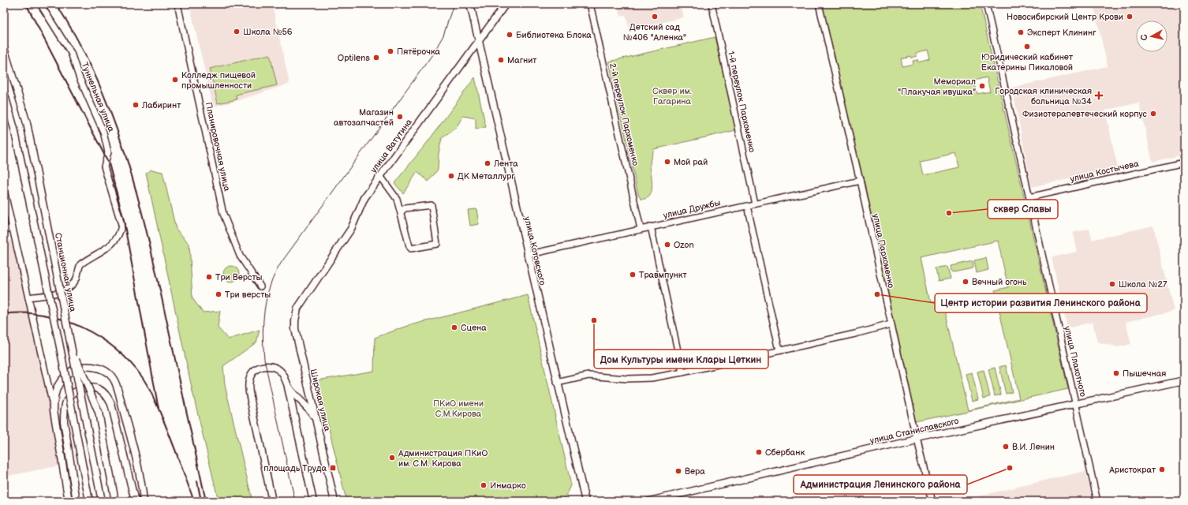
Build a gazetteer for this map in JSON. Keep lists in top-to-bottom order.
{
  "streets": {
    "main road": [
      "улица Ватутина",
      "улица Котовского",
      "Станционная улица",
      "Широкая улица",
      "улица Станиславского"
    ],
    "street": [
      "Туннельная улица",
      "1-й переулок Пархоменко",
      "2-й переулок Пархоменко",
      "Планировочная улица",
      "улица Костычева",
      "улица Дружбы",
      "улица Пархоменко",
      "улица Плахотного"
    ]
  },
  "crossings": [
    ["1-й переулок Пархоменко", "улица Дружбы"],
    ["2-й переулок Пархоменко", "улица Дружбы"],
    ["улица Ватутина", "улица Котовского"],
    ["улица Ватутина", "Широкая улица"],
    ["улица Костычева", "улица Плахотного"],
    ["улица Дружбы", "улица Котовского"],
    ["улица Дружбы", "улица Пархоменко"],
    ["улица Пархоменко", "улица Станиславского"],
    ["улица Плахотного", "улица Станиславского"]
  ],
  "parks": ["Сквер им. Гагарина", "ПКиО имени С.М.Кирова"],
  "places": {
    "other": [
      "Детский сад №406 \"Аленка\"",
      "Новосибирский Центр Крови",
      "Школа №56",
      "Эксперт Клининг",
      "Библиотека Блока",
      "Юридический кабинет Екатерины Пикаловой",
      "Пятёрочка",
      "Optilens",
      "Магнит",
      "Колледж пищевой промышленности",
      "Мемориал \"Плакучая ивушка\"",
      "Лабиринт",
      "Физиотерапевтеческий корпус",
      "Магазин автозапчастей",
      "Мой рай",
      "Лента",
      "ДК Металлург",
      "сквер Славы",
      "Ozon",
      "Травмпункт",
      "Три Версты",
      "Вечный огонь",
      "Школа №27",
      "Три версты",
      "Центр истории развития Ленинского района",
      "Дом Культуры имени Клары Цеткин",
      "Сцена",
      "Пышечная",
      "В.И. Ленин",
      "Сбербанк",
      "Администрация ПКиО им. С.М. Кирова",
      "Администрация Ленинского района",
      "Аристократ",
      "Вера",
      "Инмарко"
    ],
    "health": ["Городская клиническая больница №34"],
    "transit": ["площадь Труда"]
  },
  "north": "left"
}
